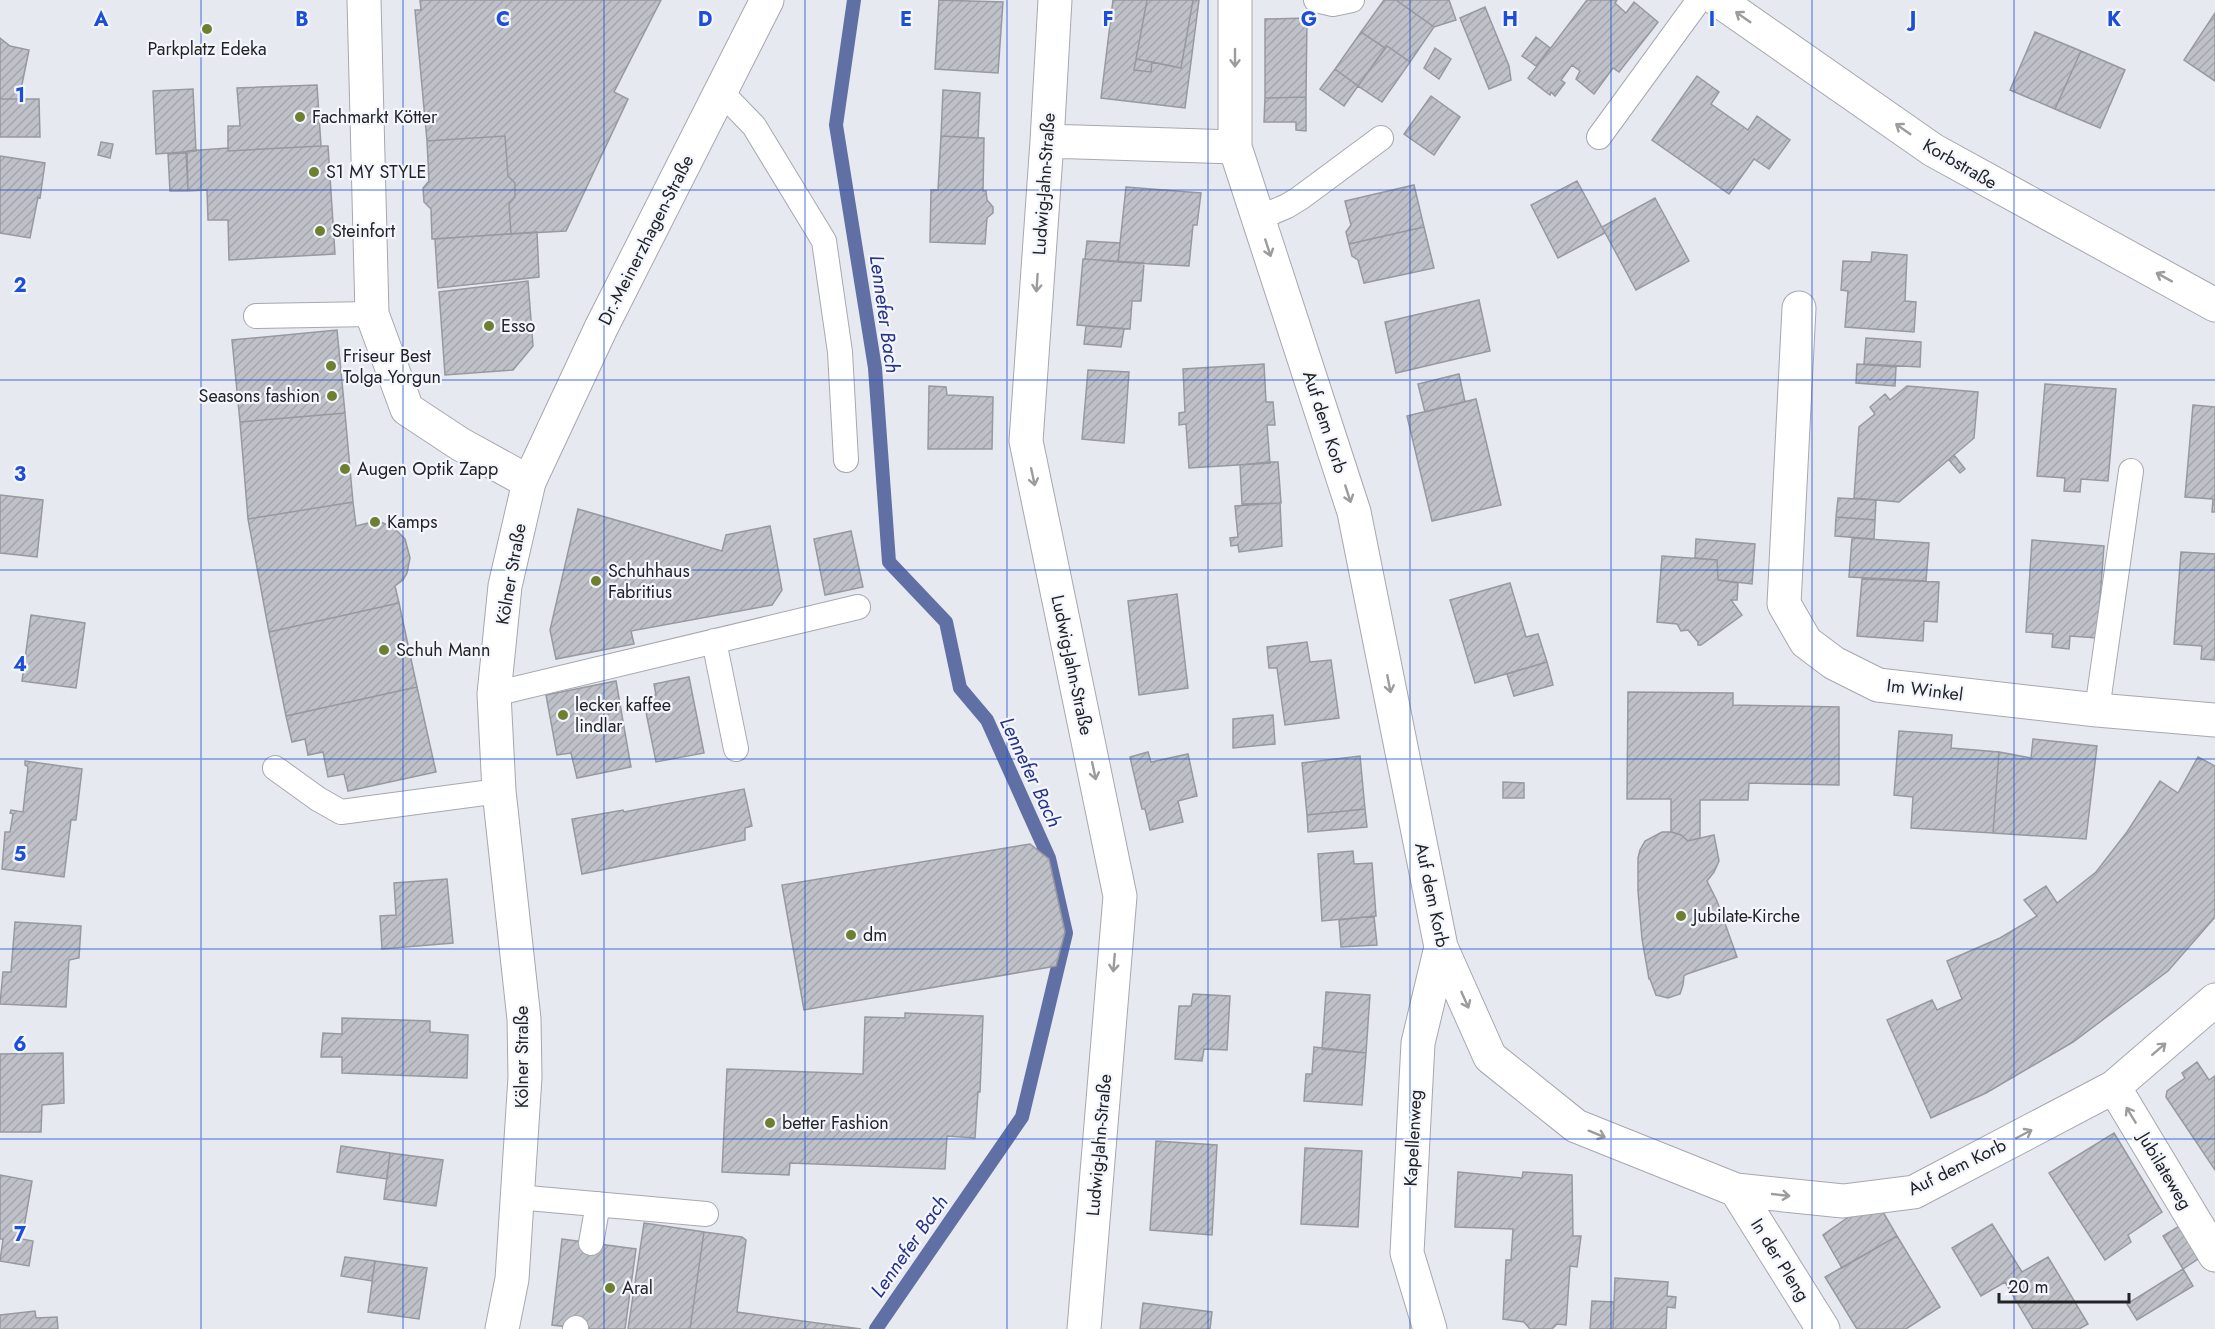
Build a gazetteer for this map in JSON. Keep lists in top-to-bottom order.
{
  "streets": {
    "street": [
      "Korbstraße",
      "Ludwig-Jahn-Straße",
      "Dr.-Meinerzhagen-Straße",
      "Auf dem Korb",
      "Kölner Straße",
      "Im Winkel",
      "Kapellenweg",
      "Jubilateweg",
      "In der Pleng"
    ]
  },
  "crossings": [
    ["Dr.-Meinerzhagen-Straße", "Kölner Straße"],
    ["Auf dem Korb", "Kapellenweg"],
    ["Auf dem Korb", "Jubilateweg"],
    ["Auf dem Korb", "In der Pleng"]
  ],
  "one_way": ["Korbstraße", "Ludwig-Jahn-Straße", "Jubilateweg"],
  "water": ["Lennefer Bach"],
  "places": [
    "Parkplatz Edeka",
    "Fachmarkt Kötter",
    "S1 MY STYLE",
    "Steinfort",
    "Esso",
    "Friseur Best Tolga Yorgun",
    "Seasons fashion",
    "Augen Optik Zapp",
    "Kamps",
    "Schuhhaus Fabritius",
    "Schuh Mann",
    "lecker kaffee lindlar",
    "Jubilate-Kirche",
    "dm",
    "better Fashion",
    "Aral"
  ],
  "scale_bar": "20 m",
  "grid": {
    "columns": [
      "A",
      "B",
      "C",
      "D",
      "E",
      "F",
      "G",
      "H",
      "I",
      "J",
      "K"
    ],
    "rows": [
      "1",
      "2",
      "3",
      "4",
      "5",
      "6",
      "7"
    ]
  }
}
